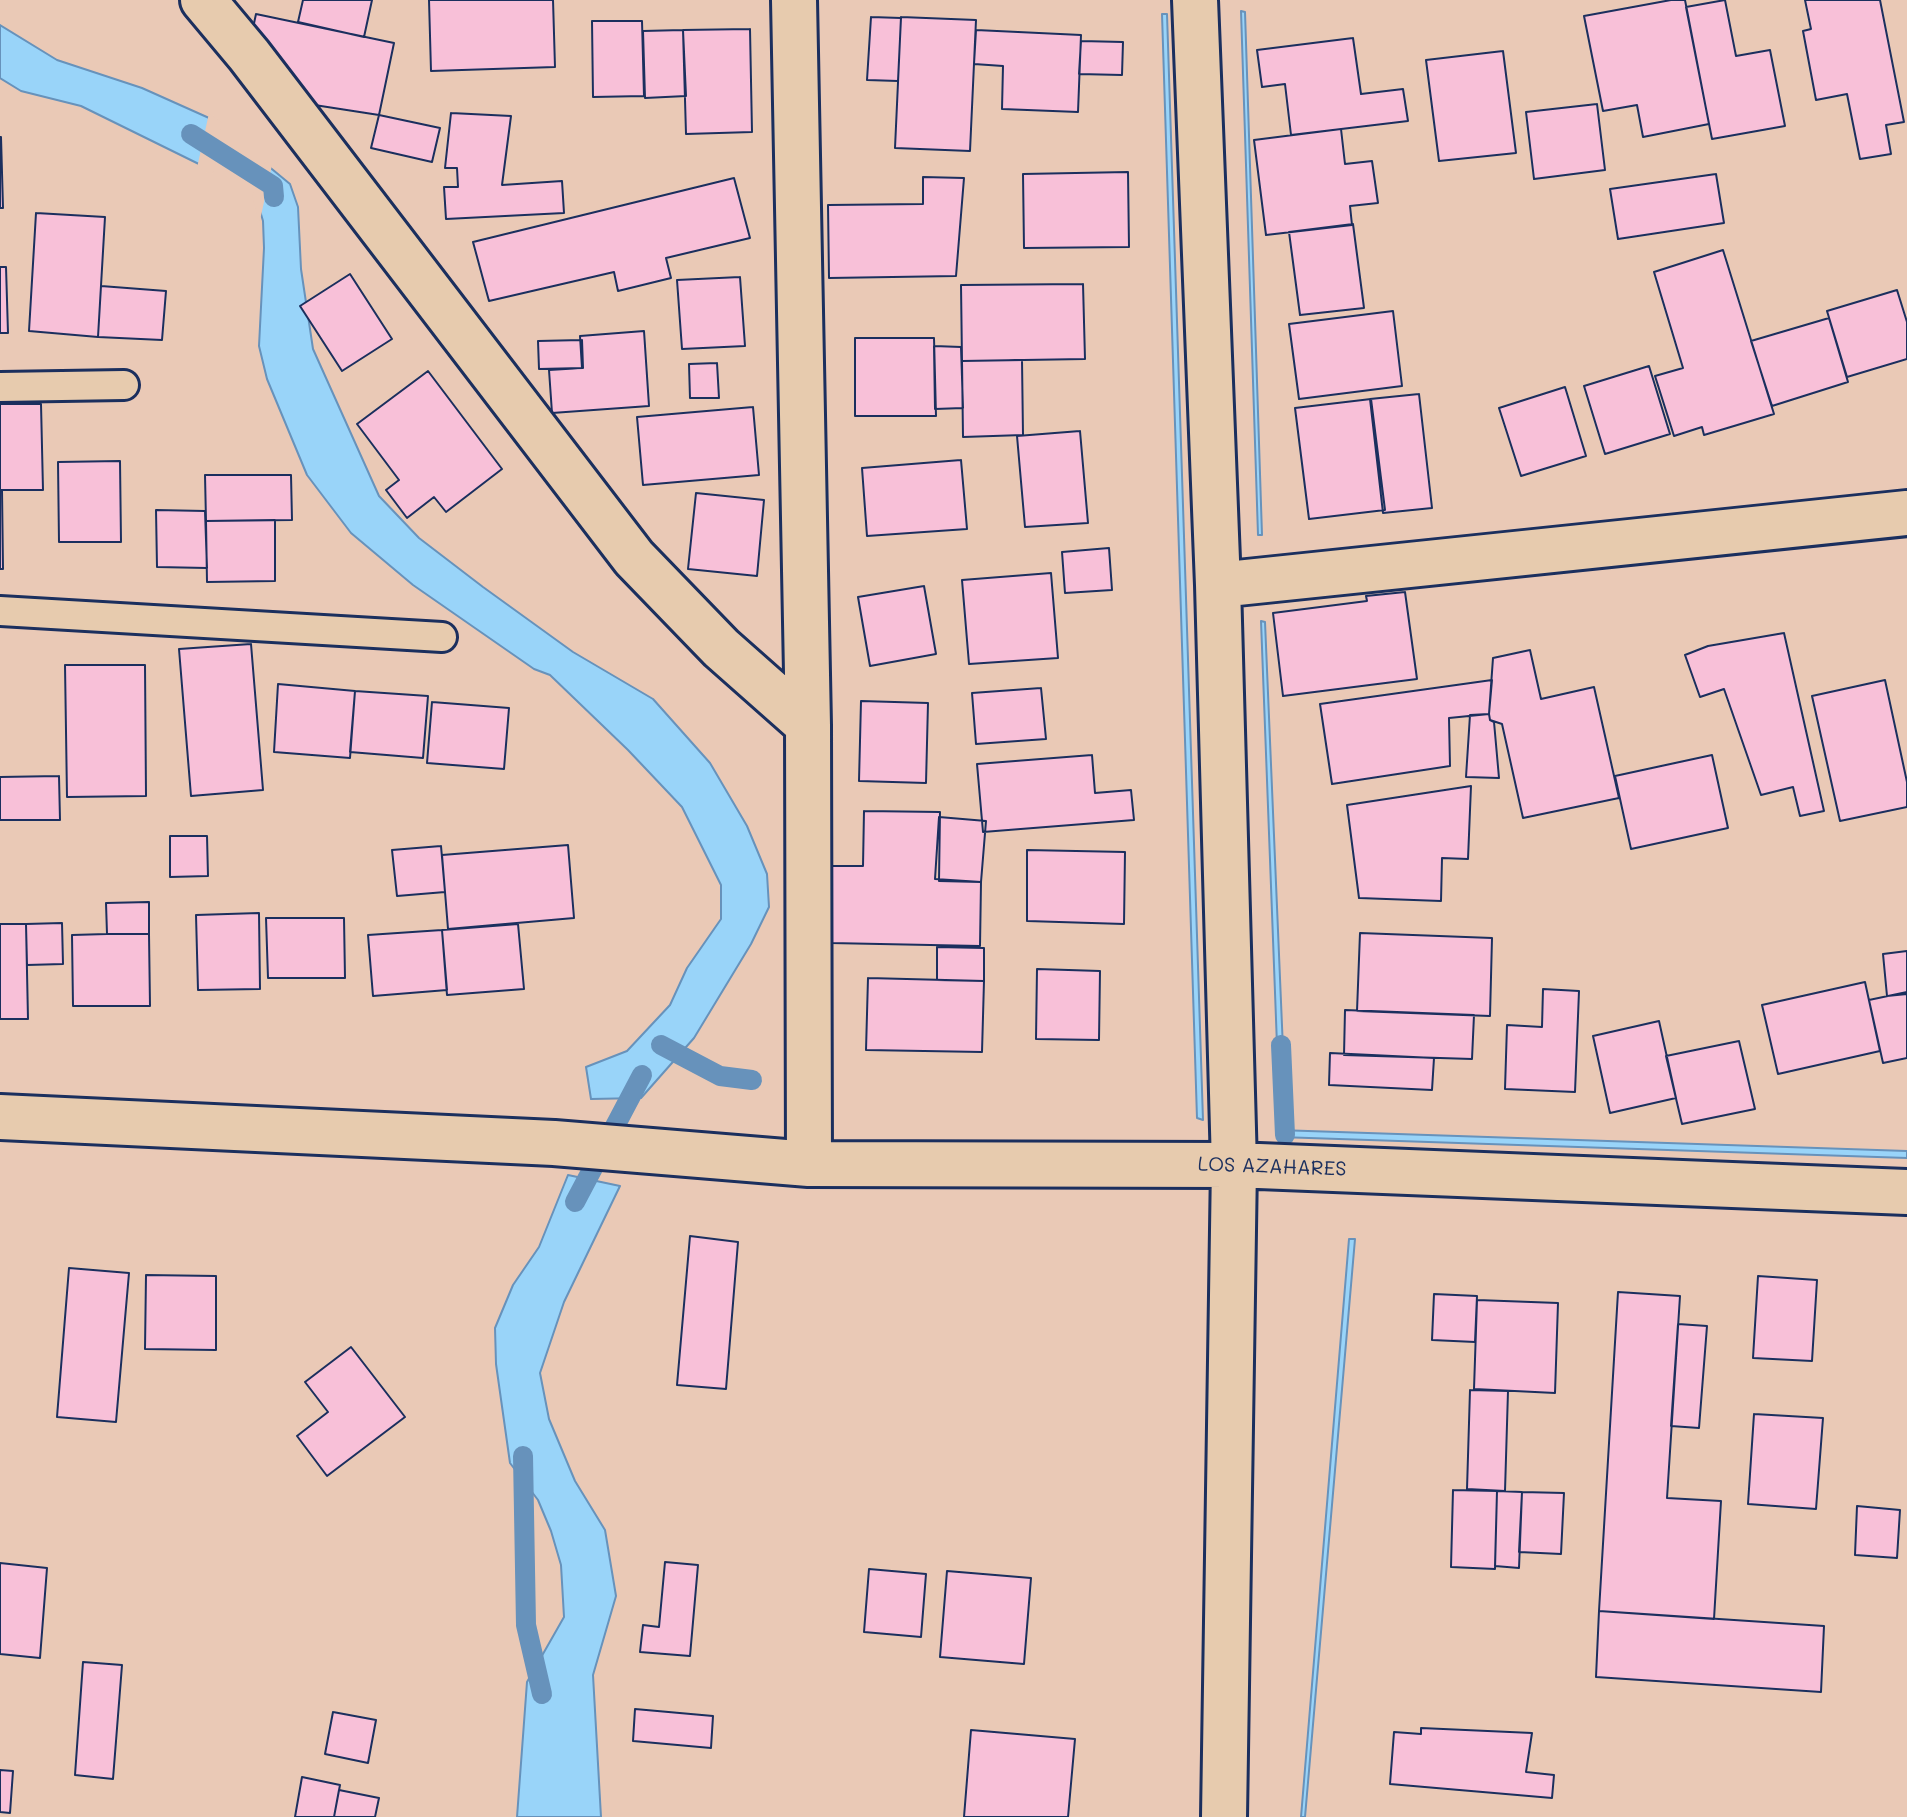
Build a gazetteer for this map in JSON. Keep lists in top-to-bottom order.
{
  "streets": {
    "street": ["LOS AZAHARES"]
  }
}
